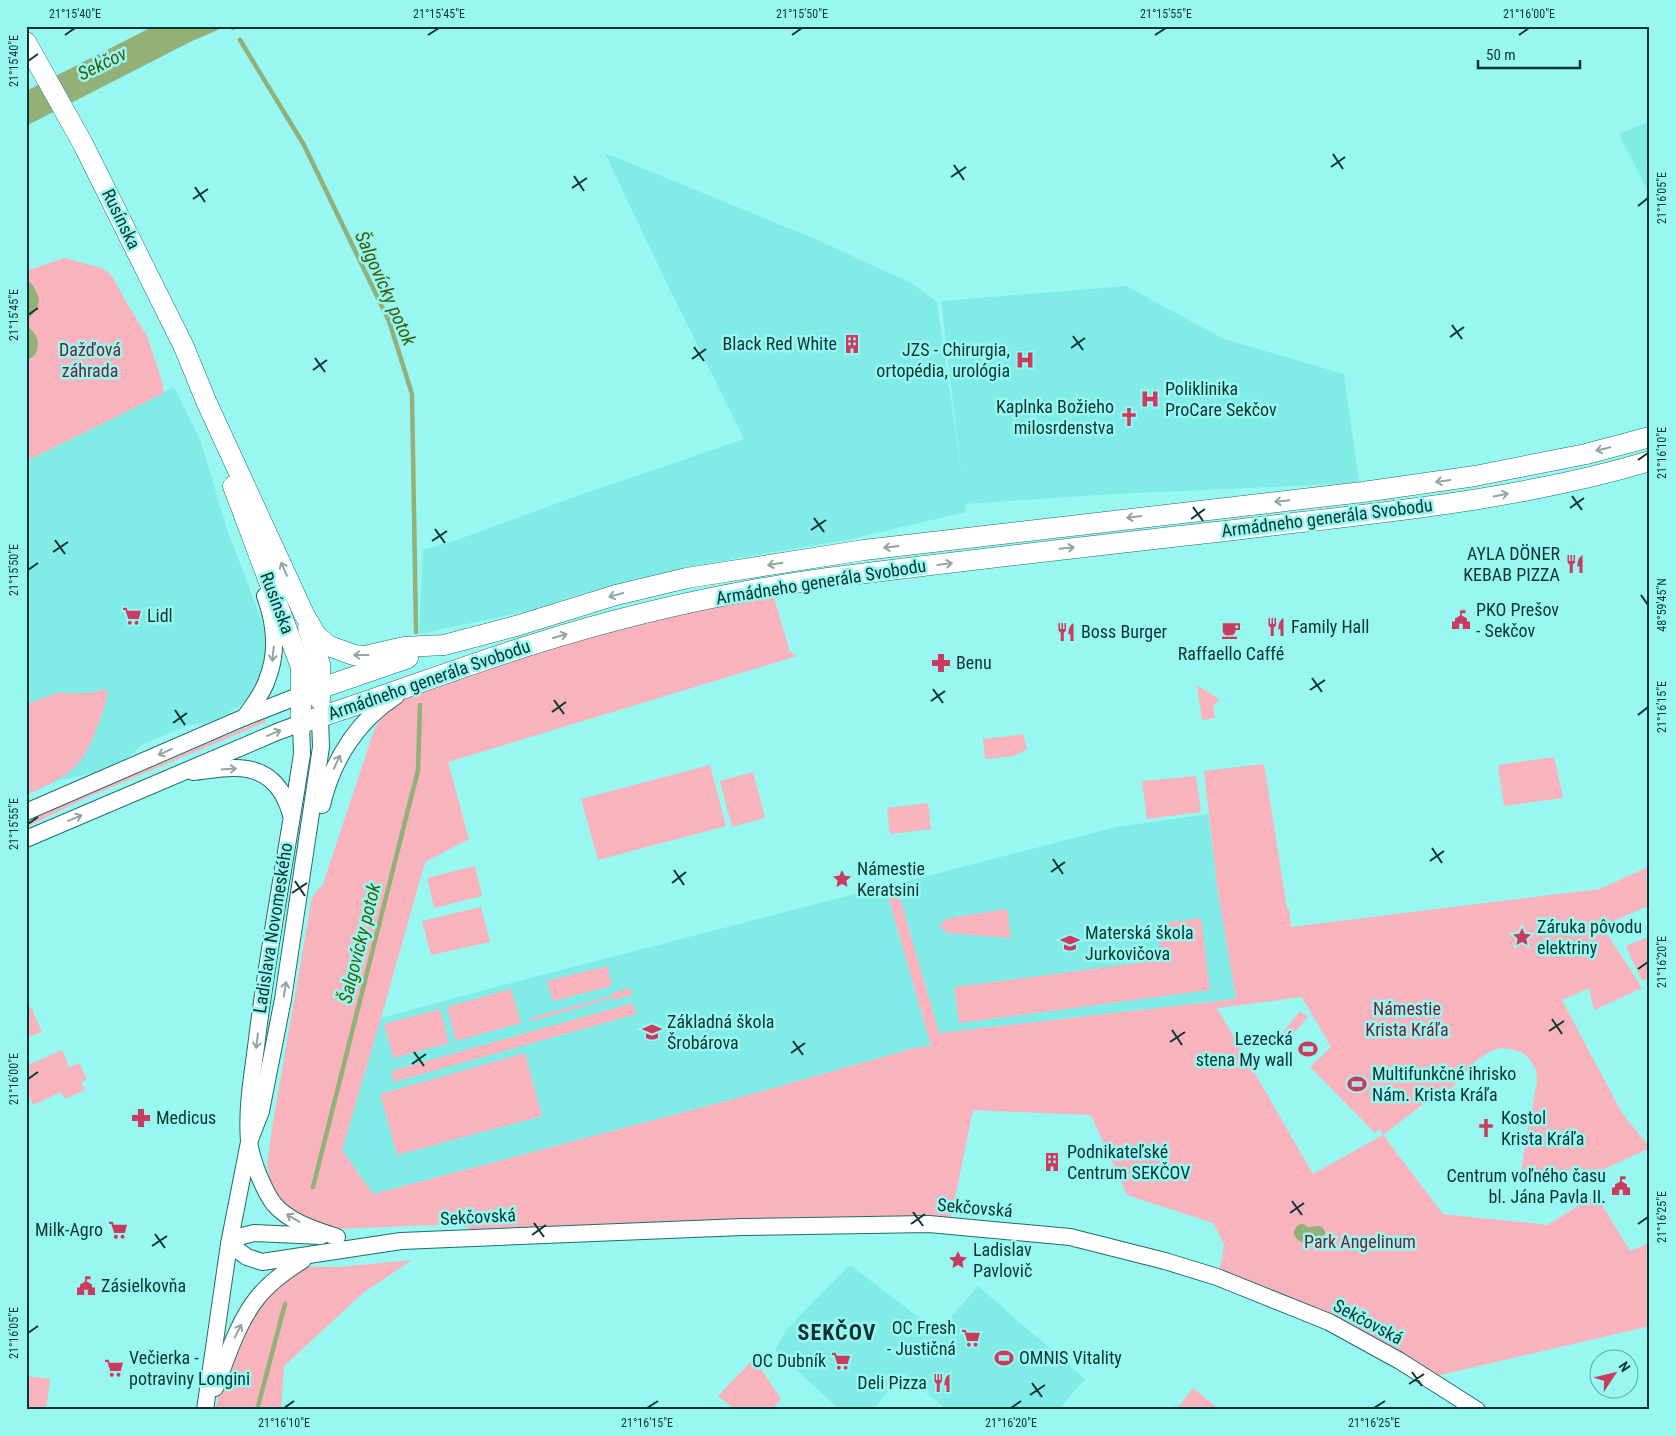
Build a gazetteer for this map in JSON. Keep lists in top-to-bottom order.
{
  "streets": {
    "main road": ["Rusínska", "Armádneho generála Svobodu"],
    "street": ["Ladislava Novomeského", "Sekčovská"]
  },
  "crossings": [
    ["Rusínska", "Armádneho generála Svobodu"],
    ["Rusínska", "Ladislava Novomeského"],
    ["Armádneho generála Svobodu", "Ladislava Novomeského"],
    ["Ladislava Novomeského", "Sekčovská"]
  ],
  "districts": ["SEKČOV"],
  "water": ["Sekčov", "Šalgovícky potok"],
  "parks": ["Dažďová záhrada", "Námestie Krista Kráľa", "Park Angelinum"],
  "places": {
    "building": ["Black Red White", "Podnikateľské Centrum SEKČOV"],
    "hospital": ["JZS - Chirurgia, ortopédia, urológia", "Poliklinika ProCare Sekčov"],
    "church": ["Kaplnka Božieho milosrdenstva", "Kostol Krista Kráľa"],
    "restaurant": [
      "AYLA DÖNER KEBAB PIZZA",
      "Family Hall",
      "Boss Burger",
      "Deli Pizza"
    ],
    "supermarket": [
      "Lidl",
      "Milk-Agro",
      "OC Fresh - Justičná",
      "OC Dubník",
      "Večierka - potraviny Longini"
    ],
    "public building": ["PKO Prešov - Sekčov", "Centrum voľného času bl. Jána Pavla II.", "Zásielkovňa"],
    "cafe": ["Raffaello Caffé"],
    "pharmacy": ["Benu", "Medicus"],
    "place": ["Námestie Keratsini", "Záruka pôvodu elektriny", "Ladislav Pavlovič"],
    "school or university": ["Materská škola Jurkovičova", "Základná škola Šrobárova"],
    "sports": ["Lezecká stena My wall", "Multifunkčné ihrisko Nám. Krista Kráľa", "OMNIS Vitality"]
  },
  "scale_bar": "50 m",
  "north": "top right",
  "coordinates": [
    "21°15'40\"E",
    "21°15'45\"E",
    "21°15'50\"E",
    "21°15'55\"E",
    "21°16'00\"E",
    "21°16'05\"E",
    "21°16'10\"E",
    "48°59'45\"N",
    "21°16'15\"E",
    "21°16'20\"E",
    "21°16'25\"E"
  ]
}
